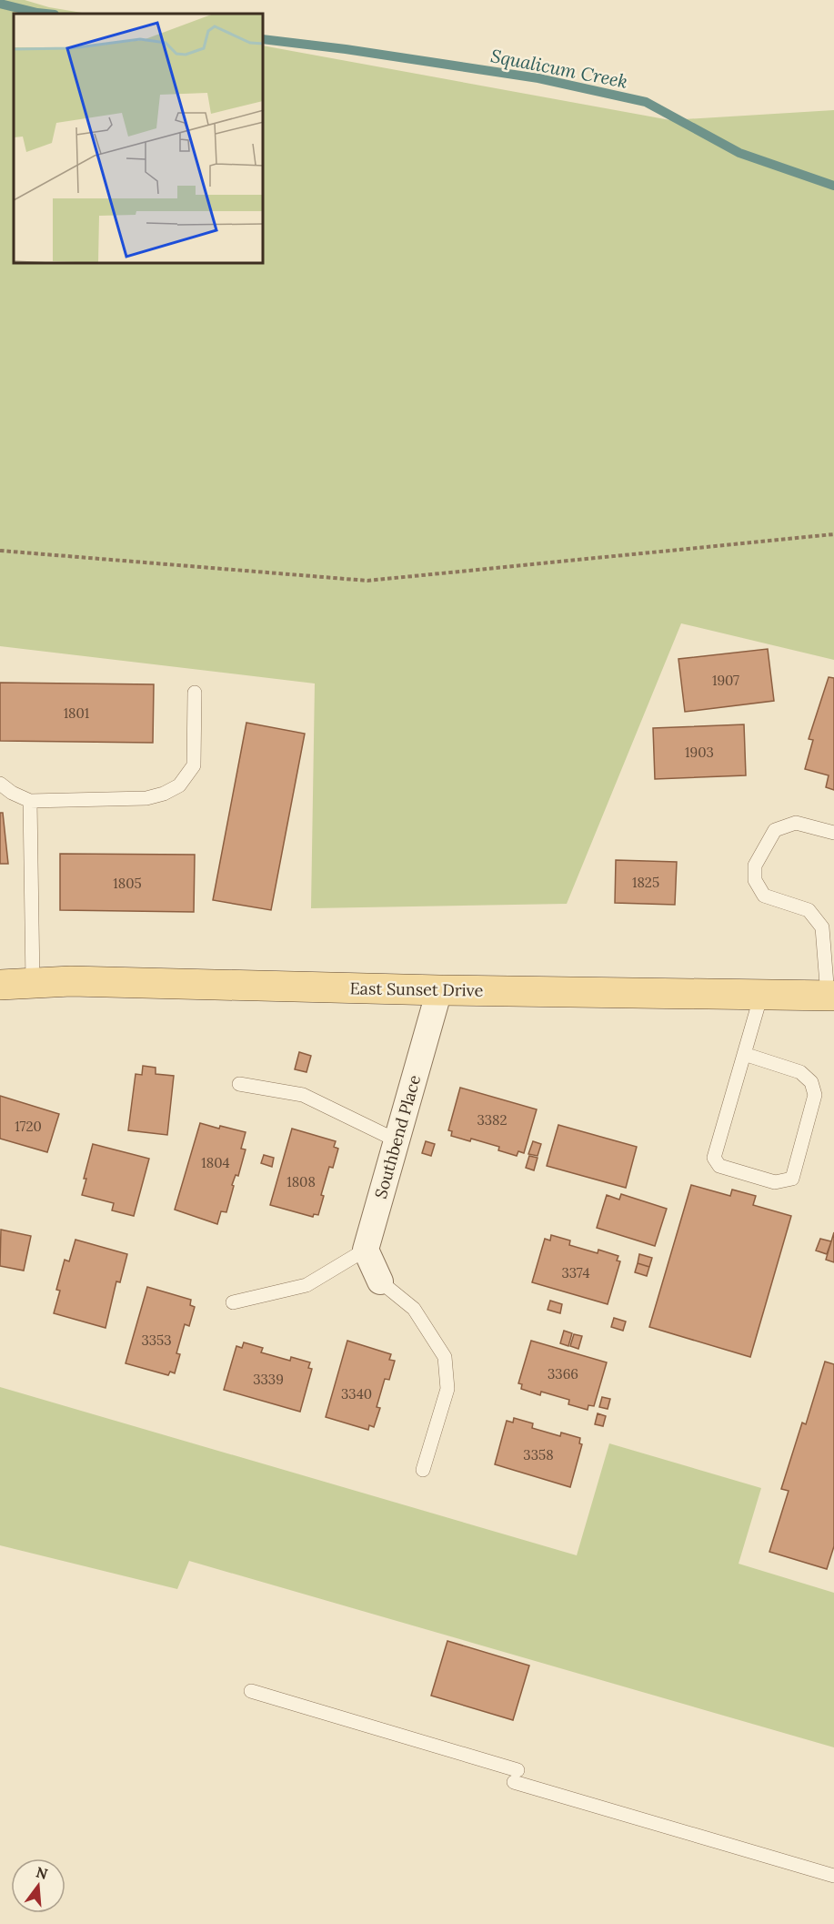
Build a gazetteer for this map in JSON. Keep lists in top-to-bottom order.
{
  "streets": {
    "main road": ["East Sunset Drive"],
    "street": ["Southbend Place"]
  },
  "crossings": [
    ["East Sunset Drive", "Southbend Place"]
  ],
  "water": ["Squalicum Creek"],
  "house_numbers": [
    "1907",
    "1801",
    "1903",
    "1825",
    "1805",
    "3382",
    "1720",
    "1804",
    "1808",
    "3374",
    "3353",
    "3366",
    "3339",
    "3340",
    "3358"
  ],
  "north": "top"
}
